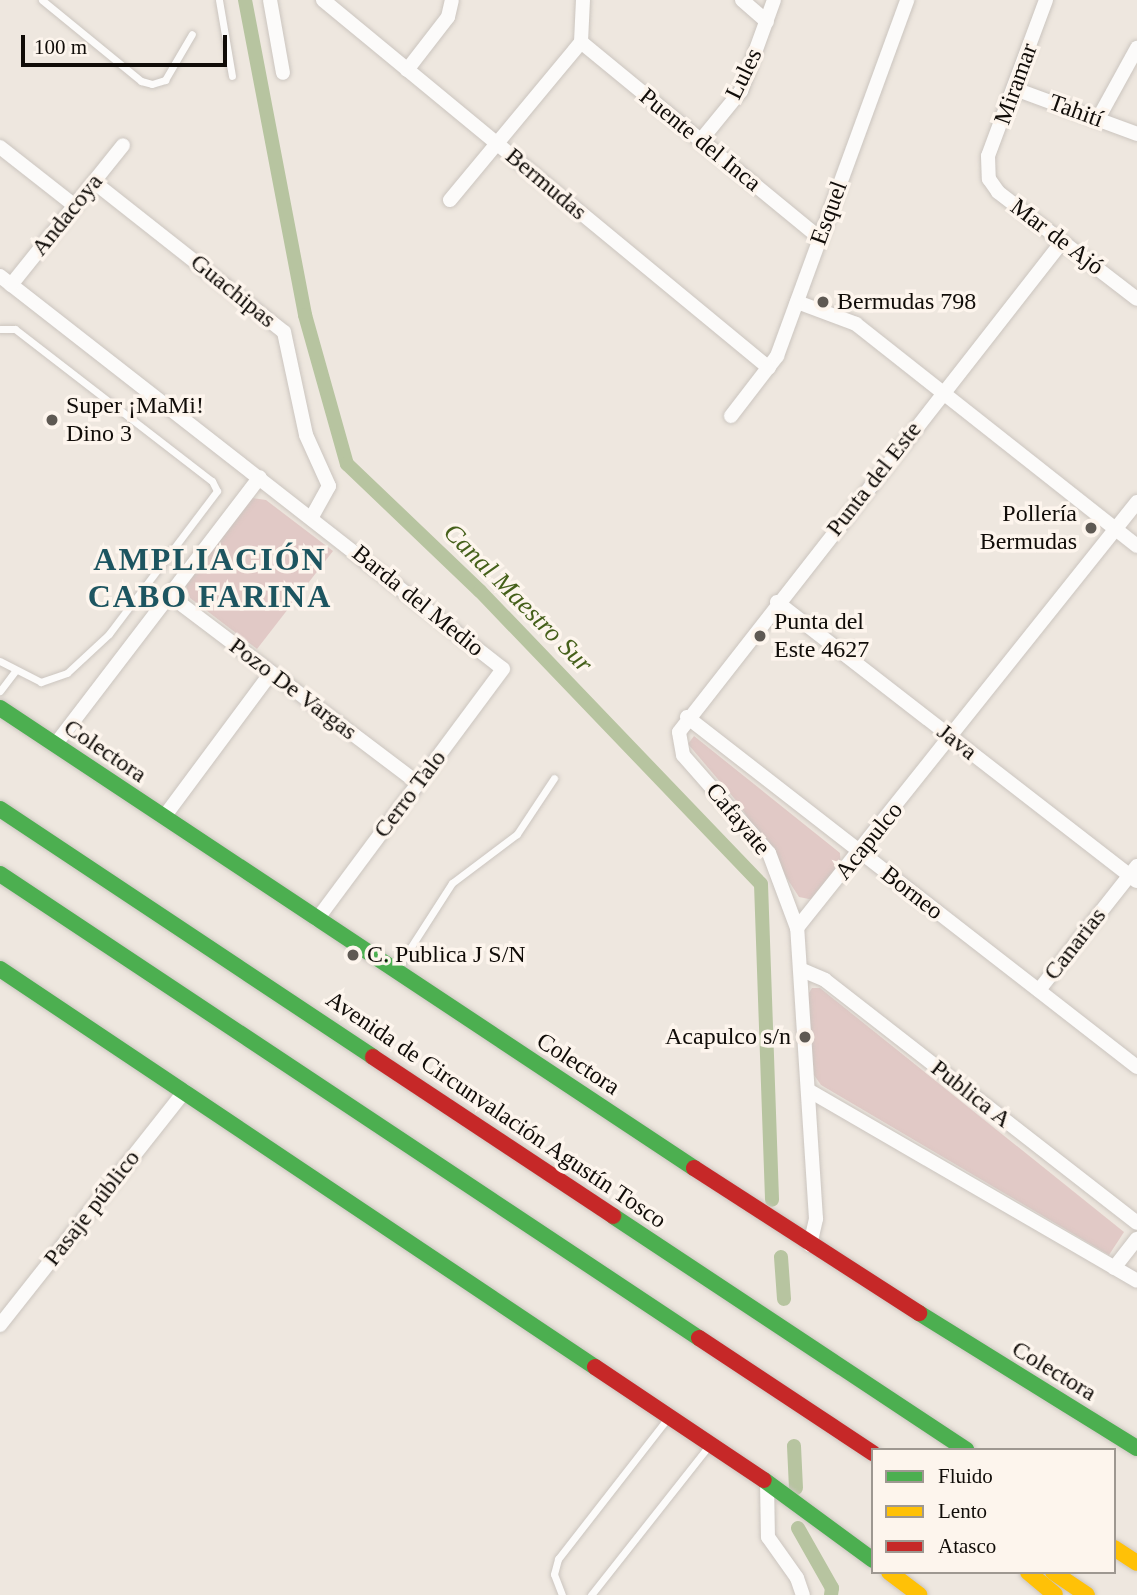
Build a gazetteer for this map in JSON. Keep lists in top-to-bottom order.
{
  "streets": {
    "main road": ["Colectora", "Avenida de Circunvalación Agustín Tosco"],
    "street": [
      "Lules",
      "Miramar",
      "Tahití",
      "Puente del Inca",
      "Bermudas",
      "Esquel",
      "Andacoya",
      "Mar de Ajó",
      "Guachipas",
      "Punta del Este",
      "Barda del Medio",
      "Pozo De Vargas",
      "Java",
      "Cerro Talo",
      "Cafayate",
      "Acapulco",
      "Borneo",
      "Canarias",
      "Publica A",
      "Pasaje público"
    ]
  },
  "crossings": [
    ["Lules", "Puente del Inca"],
    ["Miramar", "Tahití"],
    ["Miramar", "Mar de Ajó"],
    ["Puente del Inca", "Esquel"],
    ["Bermudas", "Esquel"],
    ["Andacoya", "Guachipas"],
    ["Andacoya", "Barda del Medio"],
    ["Mar de Ajó", "Punta del Este"],
    ["Guachipas", "Barda del Medio"],
    ["Punta del Este", "Java"],
    ["Punta del Este", "Cafayate"],
    ["Punta del Este", "Borneo"],
    ["Barda del Medio", "Cerro Talo"],
    ["Pozo De Vargas", "Cerro Talo"],
    ["Java", "Acapulco"],
    ["Java", "Canarias"],
    ["Colectora", "Cerro Talo"],
    ["Cafayate", "Acapulco"],
    ["Cafayate", "Borneo"],
    ["Acapulco", "Borneo"],
    ["Borneo", "Canarias"]
  ],
  "districts": ["AMPLIACIÓN CABO FARINA"],
  "water": ["Canal Maestro Sur"],
  "places": [
    "Bermudas 798",
    "Super ¡MaMi! Dino 3",
    "Pollería Bermudas",
    "Punta del Este 4627",
    "C. Publica J S/N",
    "Acapulco s/n"
  ],
  "legend": ["Fluido", "Lento", "Atasco"],
  "scale_bar": "100 m"
}
